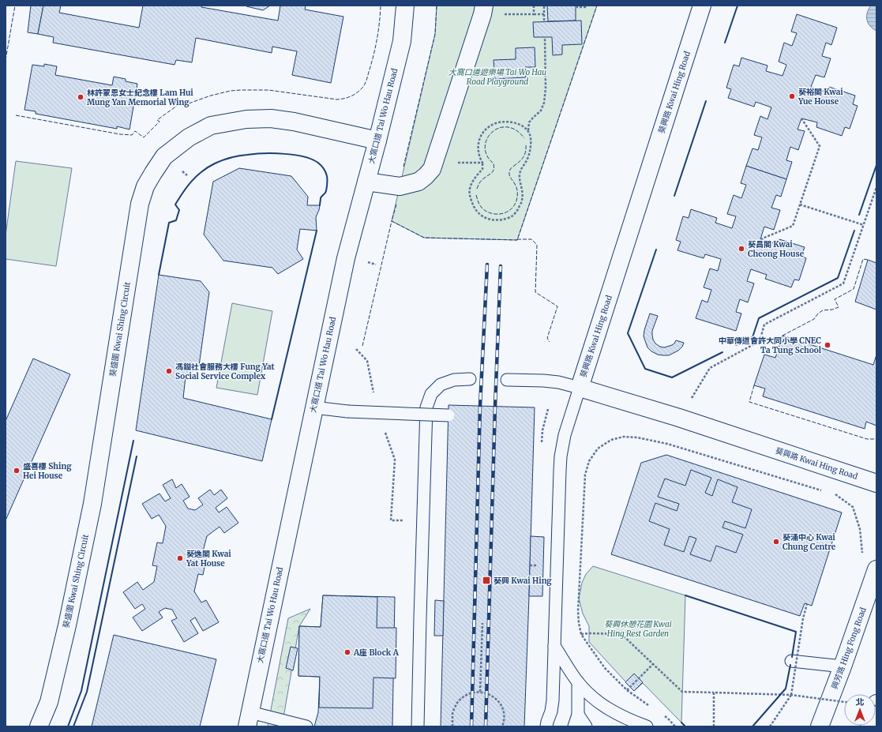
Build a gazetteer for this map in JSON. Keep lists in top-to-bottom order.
{
  "streets": {
    "street": [
      "葵興路 Kwai Hing Road",
      "大窩口道 Tai Wo Hau Road",
      "葵盛圍 Kwai Shing Circuit",
      "興芳路 Hing Fong Road"
    ]
  },
  "crossings": [
    ["大窩口道 Tai Wo Hau Road", "葵盛圍 Kwai Shing Circuit"]
  ],
  "parks": ["大窩口道遊樂場 Tai Wo Hau Road Playground", "葵興休憩花園 Kwai Hing Rest Garden"],
  "places": {
    "other": [
      "葵裕閣 Kwai Yue House",
      "林許蒙恩女士紀念樓 Lam Hui Mung Yan Memorial Wing",
      "葵昌閣 Kwai Cheong House",
      "中華傳道會許大同小學 CNEC Ta Tung School",
      "馮鎰社會服務大樓 Fung Yat Social Service Complex",
      "盛喜樓 Shing Hei House",
      "葵涌中心 Kwai Chung Centre",
      "葵逸閣 Kwai Yat House",
      "A座 Block A"
    ],
    "transit": ["葵興 Kwai Hing"]
  },
  "north": "top"
}
